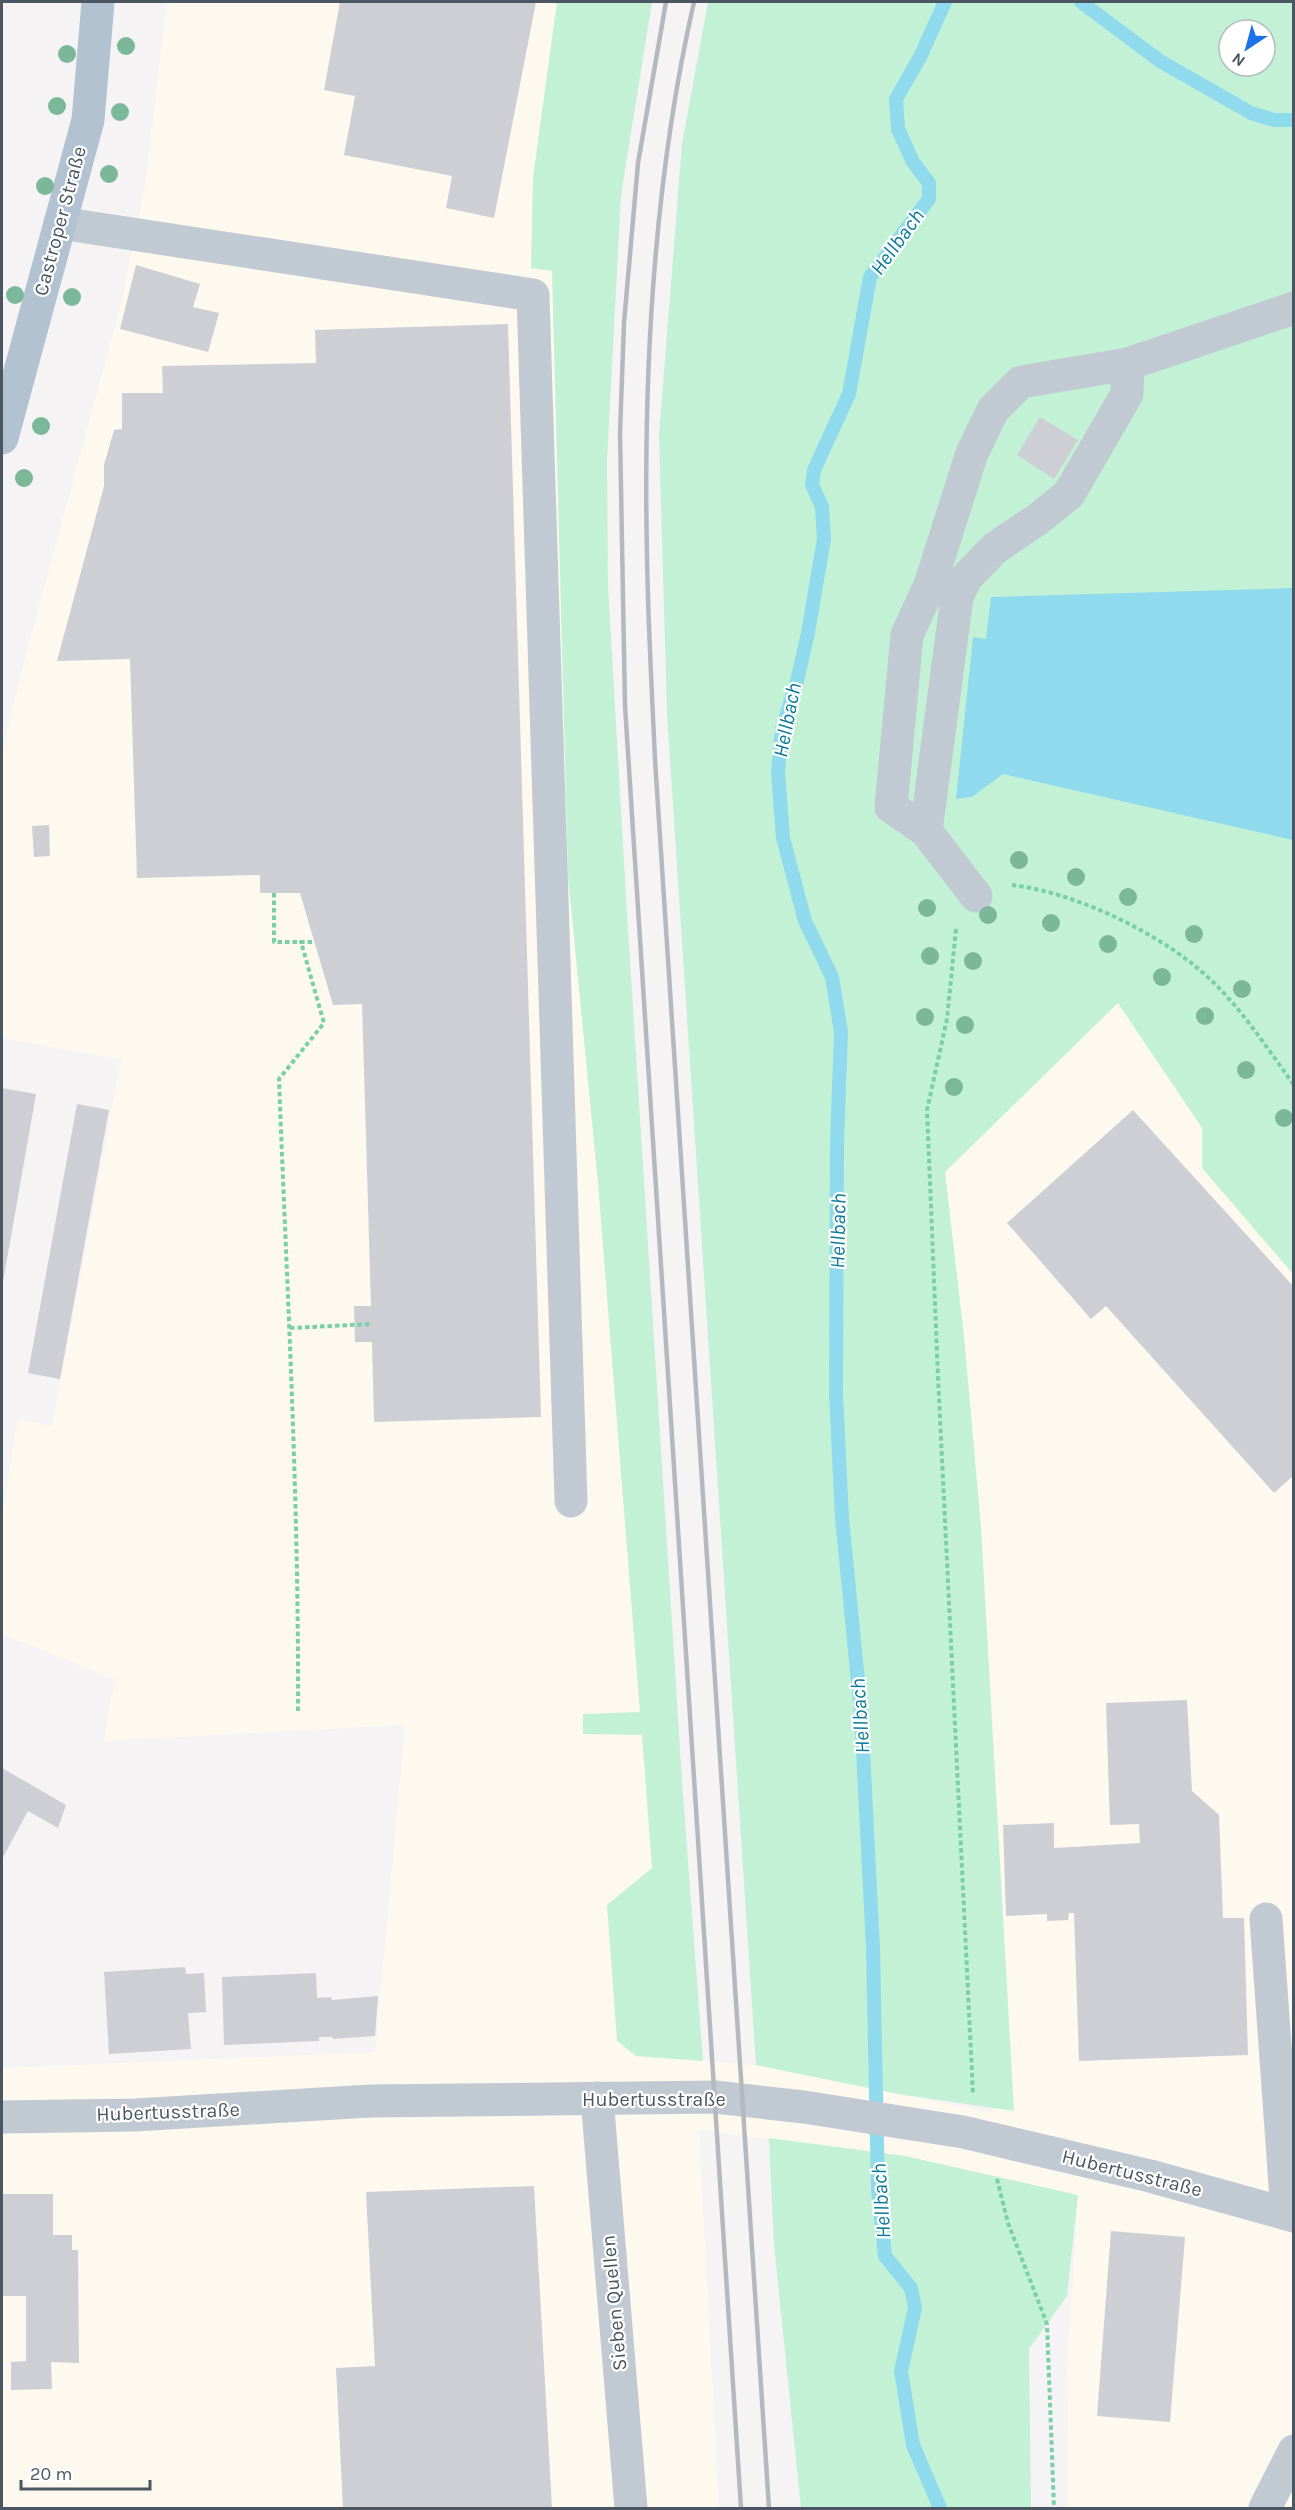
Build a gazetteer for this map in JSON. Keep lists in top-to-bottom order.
{
  "streets": {
    "main road": ["Castroper Straße"],
    "street": ["Hubertusstraße", "Sieben Quellen"]
  },
  "crossings": [
    ["Hubertusstraße", "Sieben Quellen"]
  ],
  "water": ["Hellbach"],
  "scale_bar": "20 m",
  "north": "bottom left"
}
